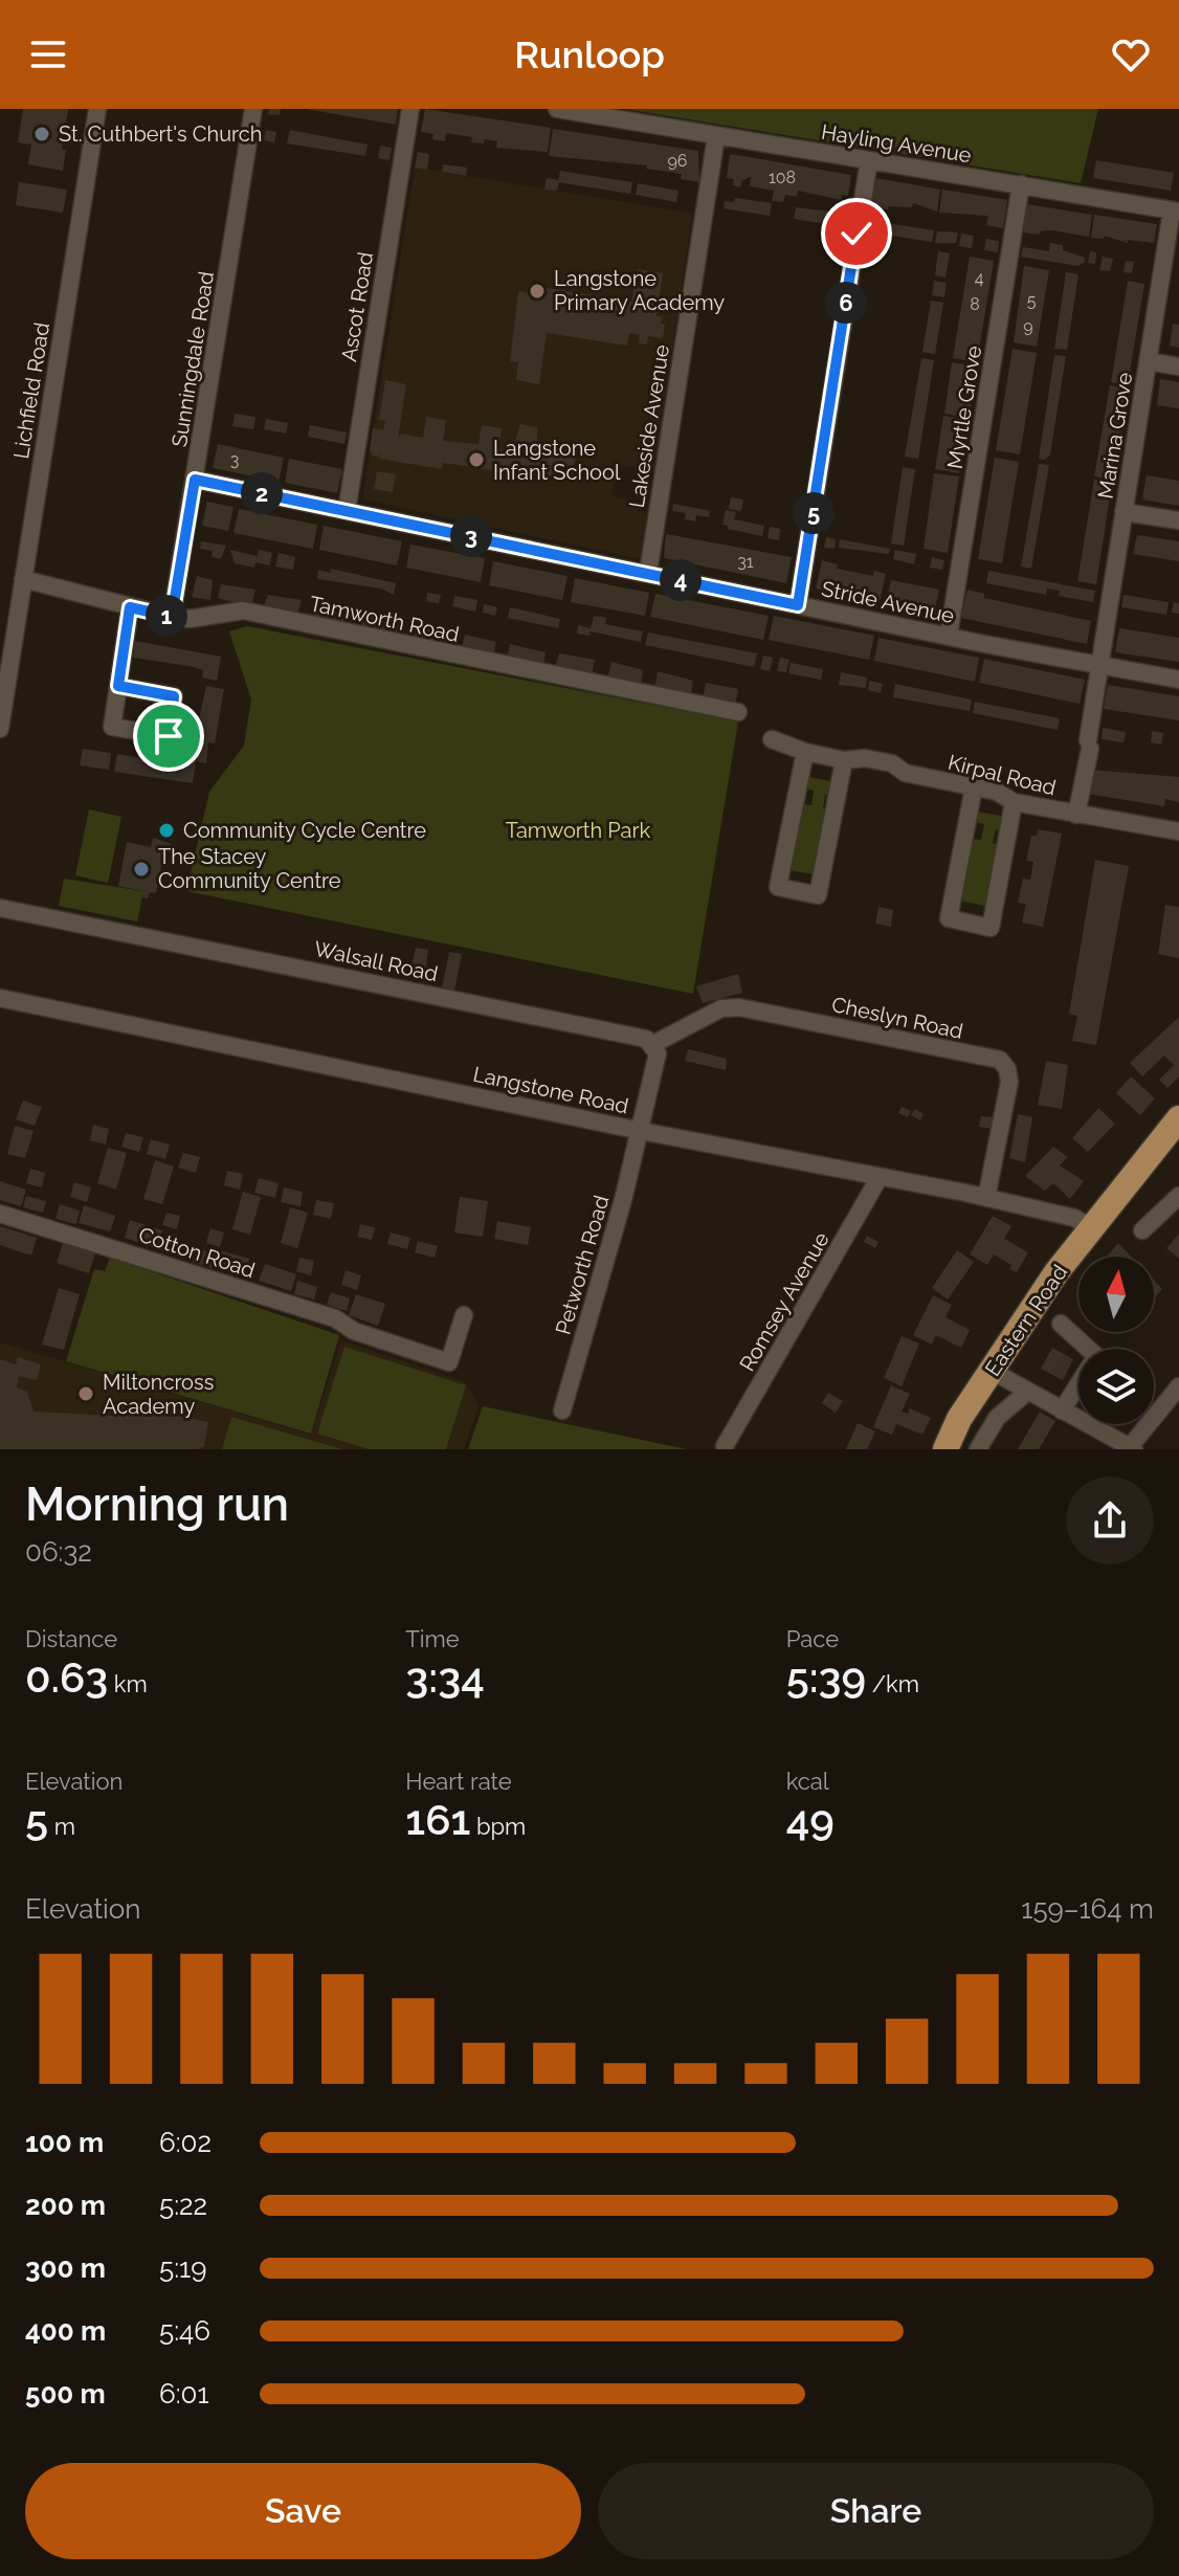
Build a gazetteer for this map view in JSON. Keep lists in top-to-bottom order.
{
  "streets": {
    "main road": ["Eastern Road"],
    "street": [
      "Hayling Avenue",
      "Ascot Road",
      "Sunningdale Road",
      "Lichfield Road",
      "Myrtle Grove",
      "Lakeside Avenue",
      "Marina Grove",
      "Stride Avenue",
      "Tamworth Road",
      "Kirpal Road",
      "Walsall Road",
      "Cheslyn Road",
      "Langstone Road",
      "Cotton Road",
      "Petworth Road",
      "Romsey Avenue"
    ]
  },
  "crossings": [
    ["Hayling Avenue", "Myrtle Grove"],
    ["Hayling Avenue", "Lakeside Avenue"],
    ["Hayling Avenue", "Marina Grove"],
    ["Ascot Road", "Stride Avenue"],
    ["Sunningdale Road", "Stride Avenue"],
    ["Sunningdale Road", "Tamworth Road"],
    ["Lichfield Road", "Tamworth Road"],
    ["Myrtle Grove", "Stride Avenue"],
    ["Lakeside Avenue", "Stride Avenue"],
    ["Marina Grove", "Stride Avenue"],
    ["Marina Grove", "Kirpal Road"],
    ["Walsall Road", "Cheslyn Road"],
    ["Cheslyn Road", "Langstone Road"],
    ["Langstone Road", "Petworth Road"],
    ["Langstone Road", "Romsey Avenue"],
    ["Langstone Road", "Eastern Road"]
  ],
  "parks": ["Tamworth Park"],
  "places": [
    "St. Cuthbert's Church",
    "Langstone Primary Academy",
    "Langstone Infant School",
    "Community Cycle Centre",
    "The Stacey Community Centre",
    "Miltoncross Academy"
  ],
  "house_numbers": [
    "96",
    "108",
    "4",
    "5",
    "8",
    "9",
    "3",
    "31"
  ],
  "north": "top",
  "page": {
    "header": "Runloop",
    "pins": [
      "6",
      "2",
      "5",
      "3",
      "4",
      "1"
    ],
    "heading": ["Morning run", "06:32"],
    "stats": [
      ["Distance", "0.63 km"],
      ["Time", "3:34"],
      ["Pace", "5:39 /km"],
      ["Elevation", "5 m"],
      ["Heart rate", "161 bpm"],
      ["kcal", "49"]
    ],
    "chart": ["Elevation", "159–164 m"],
    "list": [
      {
        "name": "100 m",
        "note": "6:02"
      },
      {
        "name": "200 m",
        "note": "5:22"
      },
      {
        "name": "300 m",
        "note": "5:19"
      },
      {
        "name": "400 m",
        "note": "5:46"
      },
      {
        "name": "500 m",
        "note": "6:01"
      }
    ],
    "buttons": ["Save", "Share"]
  }
}
